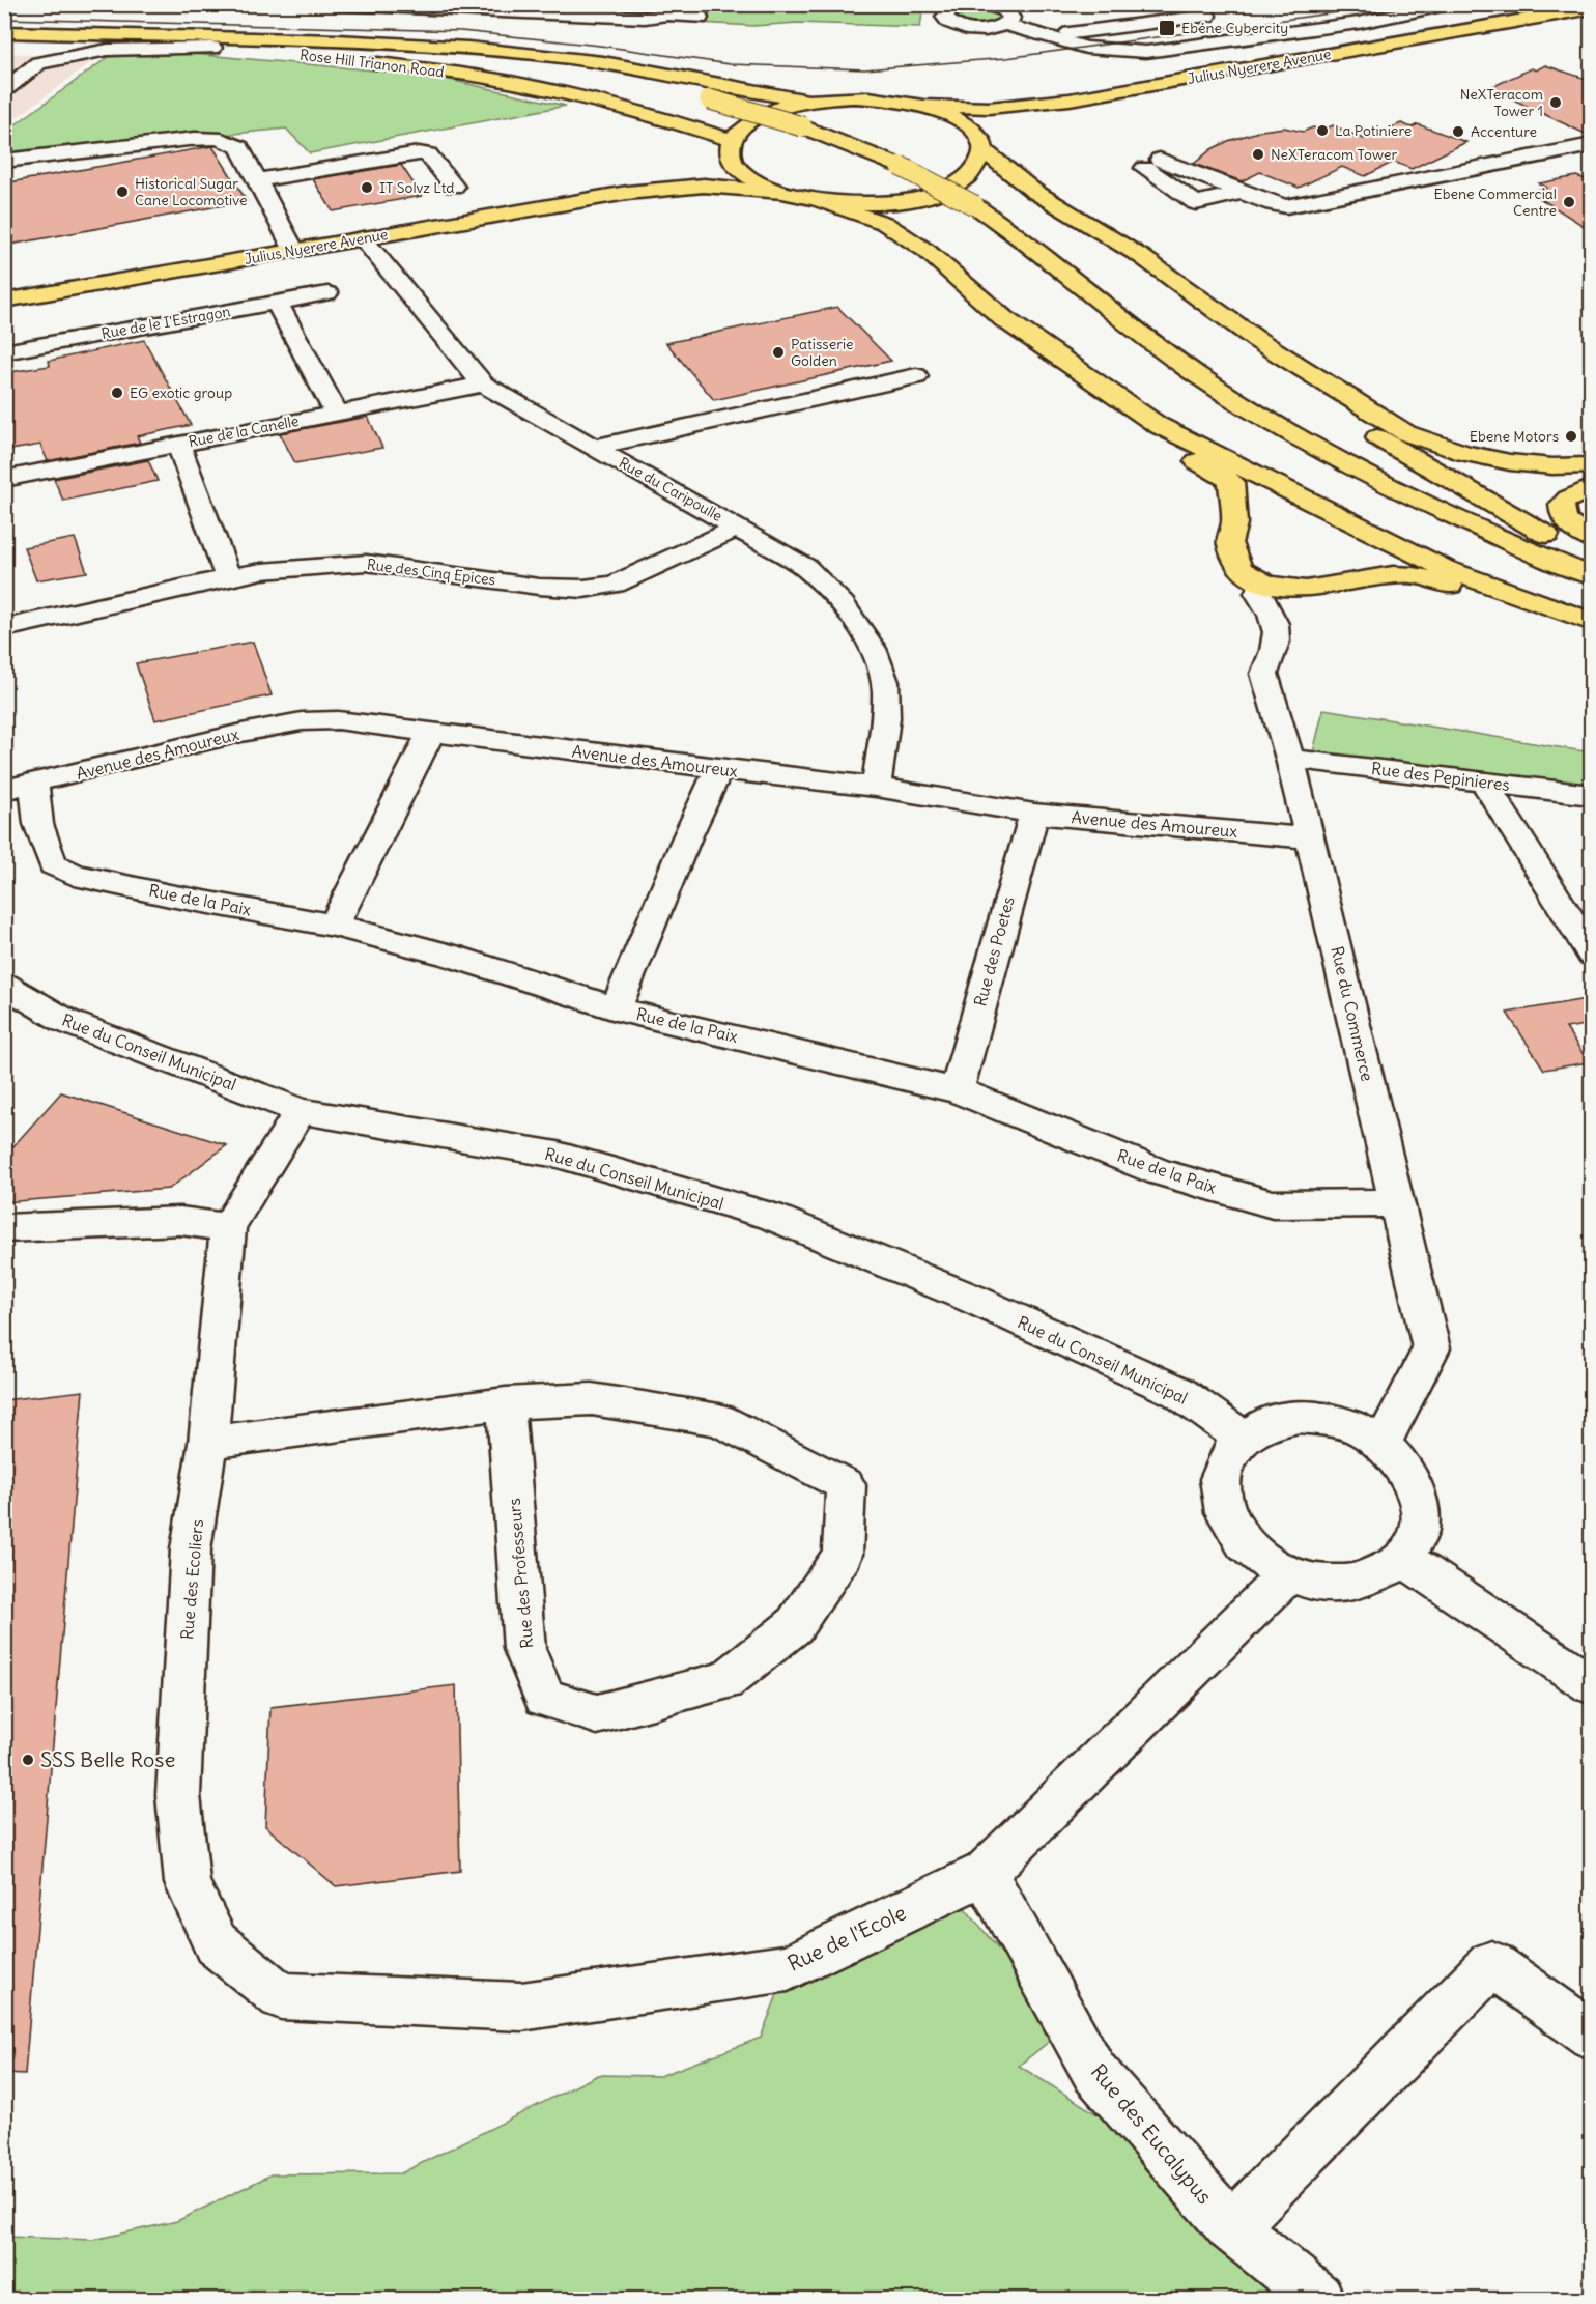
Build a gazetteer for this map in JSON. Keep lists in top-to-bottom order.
{
  "streets": {
    "main road": ["Rose Hill Trianon Road", "Julius Nyerere Avenue"],
    "street": [
      "Rue de le I'Estragon",
      "Rue de la Canelle",
      "Rue du Caripoulle",
      "Rue des Cinq Epices",
      "Avenue des Amoureux",
      "Rue des Pepinieres",
      "Rue de la Paix",
      "Rue des Poetes",
      "Rue du Commerce",
      "Rue du Conseil Municipal",
      "Rue des Professeurs",
      "Rue des Ecoliers",
      "Rue de l'Ecole",
      "Rue des Eucalypus"
    ]
  },
  "crossings": [
    ["Rose Hill Trianon Road", "Julius Nyerere Avenue"],
    ["Julius Nyerere Avenue", "Rue du Caripoulle"],
    ["Rue de la Canelle", "Rue du Caripoulle"],
    ["Rue du Caripoulle", "Rue des Cinq Epices"],
    ["Rue du Caripoulle", "Avenue des Amoureux"],
    ["Avenue des Amoureux", "Rue de la Paix"],
    ["Avenue des Amoureux", "Rue des Poetes"],
    ["Avenue des Amoureux", "Rue du Commerce"],
    ["Rue des Pepinieres", "Rue du Commerce"],
    ["Rue de la Paix", "Rue des Poetes"],
    ["Rue de la Paix", "Rue du Commerce"],
    ["Rue du Commerce", "Rue du Conseil Municipal"],
    ["Rue du Commerce", "Rue de l'Ecole"],
    ["Rue du Conseil Municipal", "Rue des Ecoliers"],
    ["Rue du Conseil Municipal", "Rue de l'Ecole"],
    ["Rue des Professeurs", "Rue des Ecoliers"],
    ["Rue des Ecoliers", "Rue de l'Ecole"],
    ["Rue de l'Ecole", "Rue des Eucalypus"]
  ],
  "places": {
    "transit": ["Ebéne Cybercity"],
    "other": [
      "NeXTeracom Tower 1",
      "La Potiniere",
      "Accenture",
      "NeXTeracom Tower",
      "IT Solvz Ltd",
      "Historical Sugar Cane Locomotive",
      "Ebene Commercial Centre",
      "Patisserie Golden",
      "EG exotic group",
      "Ebene Motors",
      "SSS Belle Rose"
    ]
  }
}
